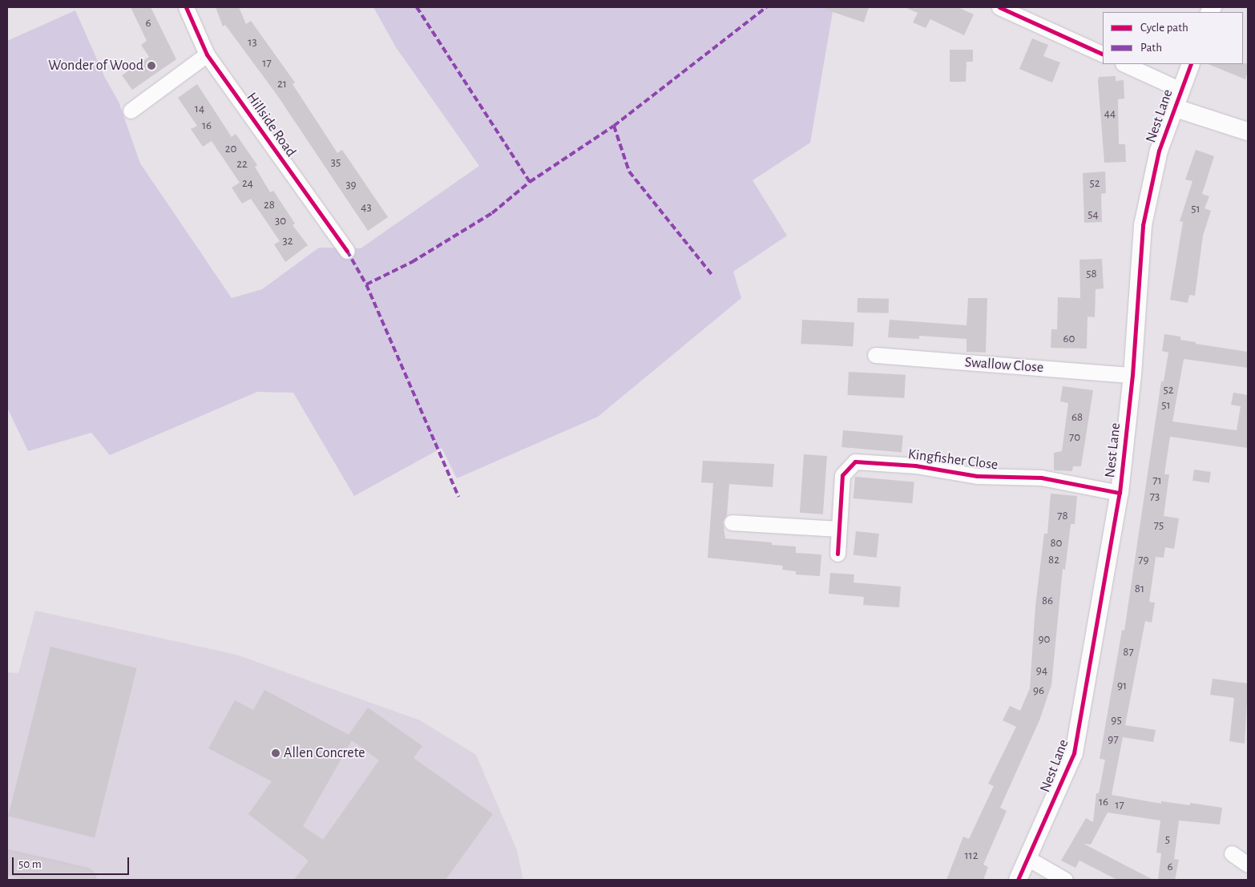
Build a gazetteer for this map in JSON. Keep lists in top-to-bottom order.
{
  "streets": {
    "street": [
      "Nest Lane",
      "Hillside Road",
      "Swallow Close",
      "Kingfisher Close"
    ]
  },
  "crossings": [
    ["Nest Lane", "Swallow Close"],
    ["Nest Lane", "Kingfisher Close"]
  ],
  "places": ["Wonder of Wood", "Allen Concrete"],
  "house_numbers": [
    "6",
    "13",
    "17",
    "21",
    "14",
    "44",
    "16",
    "20",
    "35",
    "22",
    "24",
    "52",
    "39",
    "28",
    "43",
    "51",
    "54",
    "30",
    "32",
    "58",
    "60",
    "52",
    "51",
    "68",
    "70",
    "71",
    "73",
    "78",
    "75",
    "80",
    "82",
    "79",
    "81",
    "86",
    "90",
    "87",
    "94",
    "91",
    "96",
    "95",
    "97",
    "16",
    "17",
    "5",
    "112",
    "6"
  ],
  "legend": ["Cycle path", "Path"],
  "scale_bar": "50 m"
}
